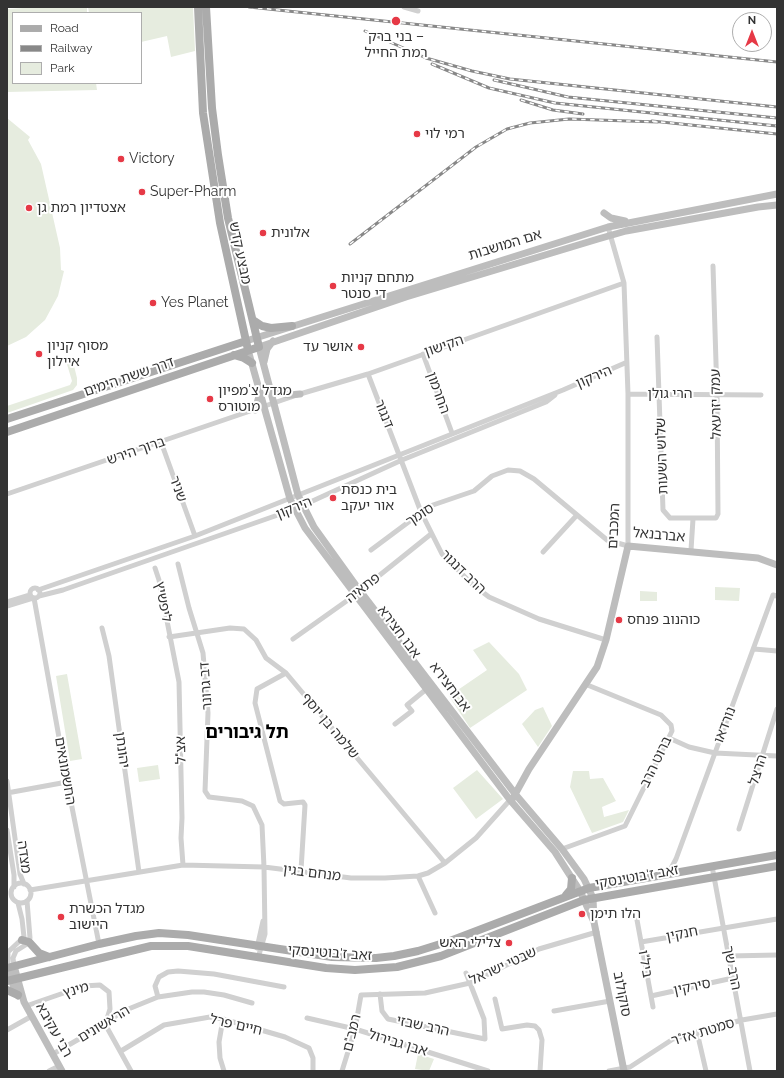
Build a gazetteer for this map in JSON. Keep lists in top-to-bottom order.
{
  "streets": {
    "main road": ["מבצע קדש", "דרך ששת הימים", "זאב ז'בוטינסקי"],
    "street": [
      "אם המושבות",
      "הקישון",
      "הירקון",
      "החרמון",
      "הרי גולן",
      "עמק יזרעאל",
      "דנגור",
      "ברוך הירש",
      "שלוש השעות",
      "שניר",
      "סומך",
      "המכבים",
      "אברבנאל",
      "הרב דנגור",
      "פתאיה",
      "ליפשיץ",
      "אבו חצירא",
      "דב גרונר",
      "נורדאו",
      "שלמה בן יוסף",
      "יהונתן",
      "אצ\"ל",
      "ברוט הרב",
      "הרצל",
      "החשמונאים",
      "מצדה",
      "מנחם בגין",
      "חנקין",
      "ביל\"ו",
      "שבטי ישראל",
      "הרב שך",
      "סירקין",
      "מינץ",
      "סוקולוב",
      "הראשונים",
      "חיים פרל",
      "הרב שבזי",
      "רבי עקיבא",
      "סמטת אז\"ר",
      "רמב\"ם",
      "אבן גבירול"
    ]
  },
  "crossings": [
    ["אם המושבות", "מבצע קדש"],
    ["אם המושבות", "דרך ששת הימים"],
    ["אם המושבות", "המכבים"],
    ["מבצע קדש", "הקישון"],
    ["מבצע קדש", "דרך ששת הימים"],
    ["מבצע קדש", "הירקון"],
    ["מבצע קדש", "ברוך הירש"],
    ["מבצע קדש", "אבו חצירא"],
    ["הקישון", "החרמון"],
    ["הקישון", "דנגור"],
    ["הקישון", "ברוך הירש"],
    ["הקישון", "המכבים"],
    ["הירקון", "החרמון"],
    ["הירקון", "דנגור"],
    ["הירקון", "שניר"],
    ["הירקון", "המכבים"],
    ["הירקון", "הרב דנגור"],
    ["הירקון", "אבו חצירא"],
    ["הירקון", "החשמונאים"],
    ["הרי גולן", "עמק יזרעאל"],
    ["הרי גולן", "שלוש השעות"],
    ["הרי גולן", "המכבים"],
    ["עמק יזרעאל", "שלוש השעות"],
    ["דנגור", "הרב דנגור"],
    ["ברוך הירש", "שניר"],
    ["סומך", "אברבנאל"],
    ["סומך", "הרב דנגור"],
    ["המכבים", "אברבנאל"],
    ["המכבים", "הרב דנגור"],
    ["המכבים", "אבו חצירא"],
    ["המכבים", "ברוט הרב"],
    ["המכבים", "מנחם בגין"],
    ["הרב דנגור", "פתאיה"],
    ["פתאיה", "אבו חצירא"],
    ["ליפשיץ", "אצ\"ל"],
    ["אבו חצירא", "מנחם בגין"],
    ["אבו חצירא", "זאב ז'בוטינסקי"],
    ["אבו חצירא", "סוקולוב"],
    ["דב גרונר", "שלמה בן יוסף"],
    ["דב גרונר", "מנחם בגין"],
    ["דב גרונר", "זאב ז'בוטינסקי"],
    ["נורדאו", "זאב ז'בוטינסקי"],
    ["שלמה בן יוסף", "מנחם בגין"],
    ["יהונתן", "מנחם בגין"],
    ["אצ\"ל", "מנחם בגין"],
    ["החשמונאים", "מנחם בגין"],
    ["החשמונאים", "זאב ז'בוטינסקי"],
    ["מצדה", "מנחם בגין"],
    ["זאב ז'בוטינסקי", "הרב שך"],
    ["זאב ז'בוטינסקי", "סוקולוב"],
    ["זאב ז'בוטינסקי", "רבי עקיבא"],
    ["חנקין", "ביל\"ו"],
    ["חנקין", "הרב שך"],
    ["ביל\"ו", "סירקין"],
    ["שבטי ישראל", "סוקולוב"],
    ["שבטי ישראל", "הרב שבזי"],
    ["שבטי ישראל", "רמב\"ם"],
    ["הרב שך", "סירקין"],
    ["הרב שך", "סמטת אז\"ר"],
    ["מינץ", "הראשונים"],
    ["מינץ", "רבי עקיבא"],
    ["סוקולוב", "סמטת אז\"ר"],
    ["הראשונים", "רבי עקיבא"],
    ["רמב\"ם", "אבן גבירול"]
  ],
  "districts": ["תל גיבורים"],
  "places": [
    "בני ברק – רמת החייל",
    "רמי לוי",
    "Victory",
    "Super-Pharm",
    "אצטדיון רמת גן",
    "אלונית",
    "מתחם קניות די סנטר",
    "Yes Planet",
    "אושר עד",
    "מסוף קניון איילון",
    "מגדל צ'מפיון מוטורס",
    "בית כנסת אור יעקב",
    "כוהנוב פנחס",
    "הלו תימן",
    "מגדל הכשרת היישוב",
    "צלילי האש"
  ],
  "legend": ["Road", "Railway", "Park"],
  "north": "top"
}
